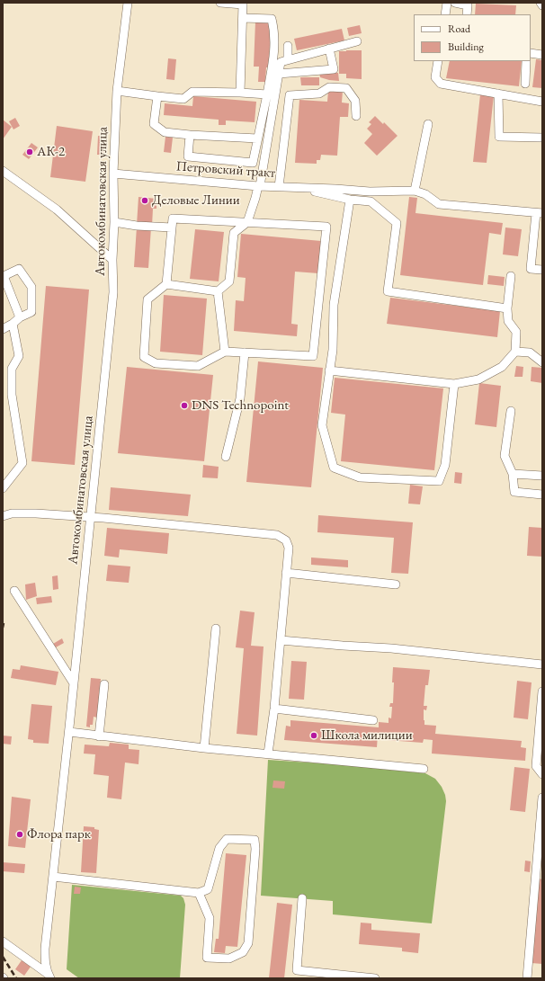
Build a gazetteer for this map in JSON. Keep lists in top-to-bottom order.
{
  "streets": {
    "street": ["Петровский тракт", "Автокомбинатовская улица"]
  },
  "crossings": [
    ["Петровский тракт", "Автокомбинатовская улица"]
  ],
  "places": [
    "АК-2",
    "Деловые Линии",
    "DNS Technopoint",
    "Школа милиции",
    "Флора парк"
  ],
  "legend": ["Road", "Building"]
}
